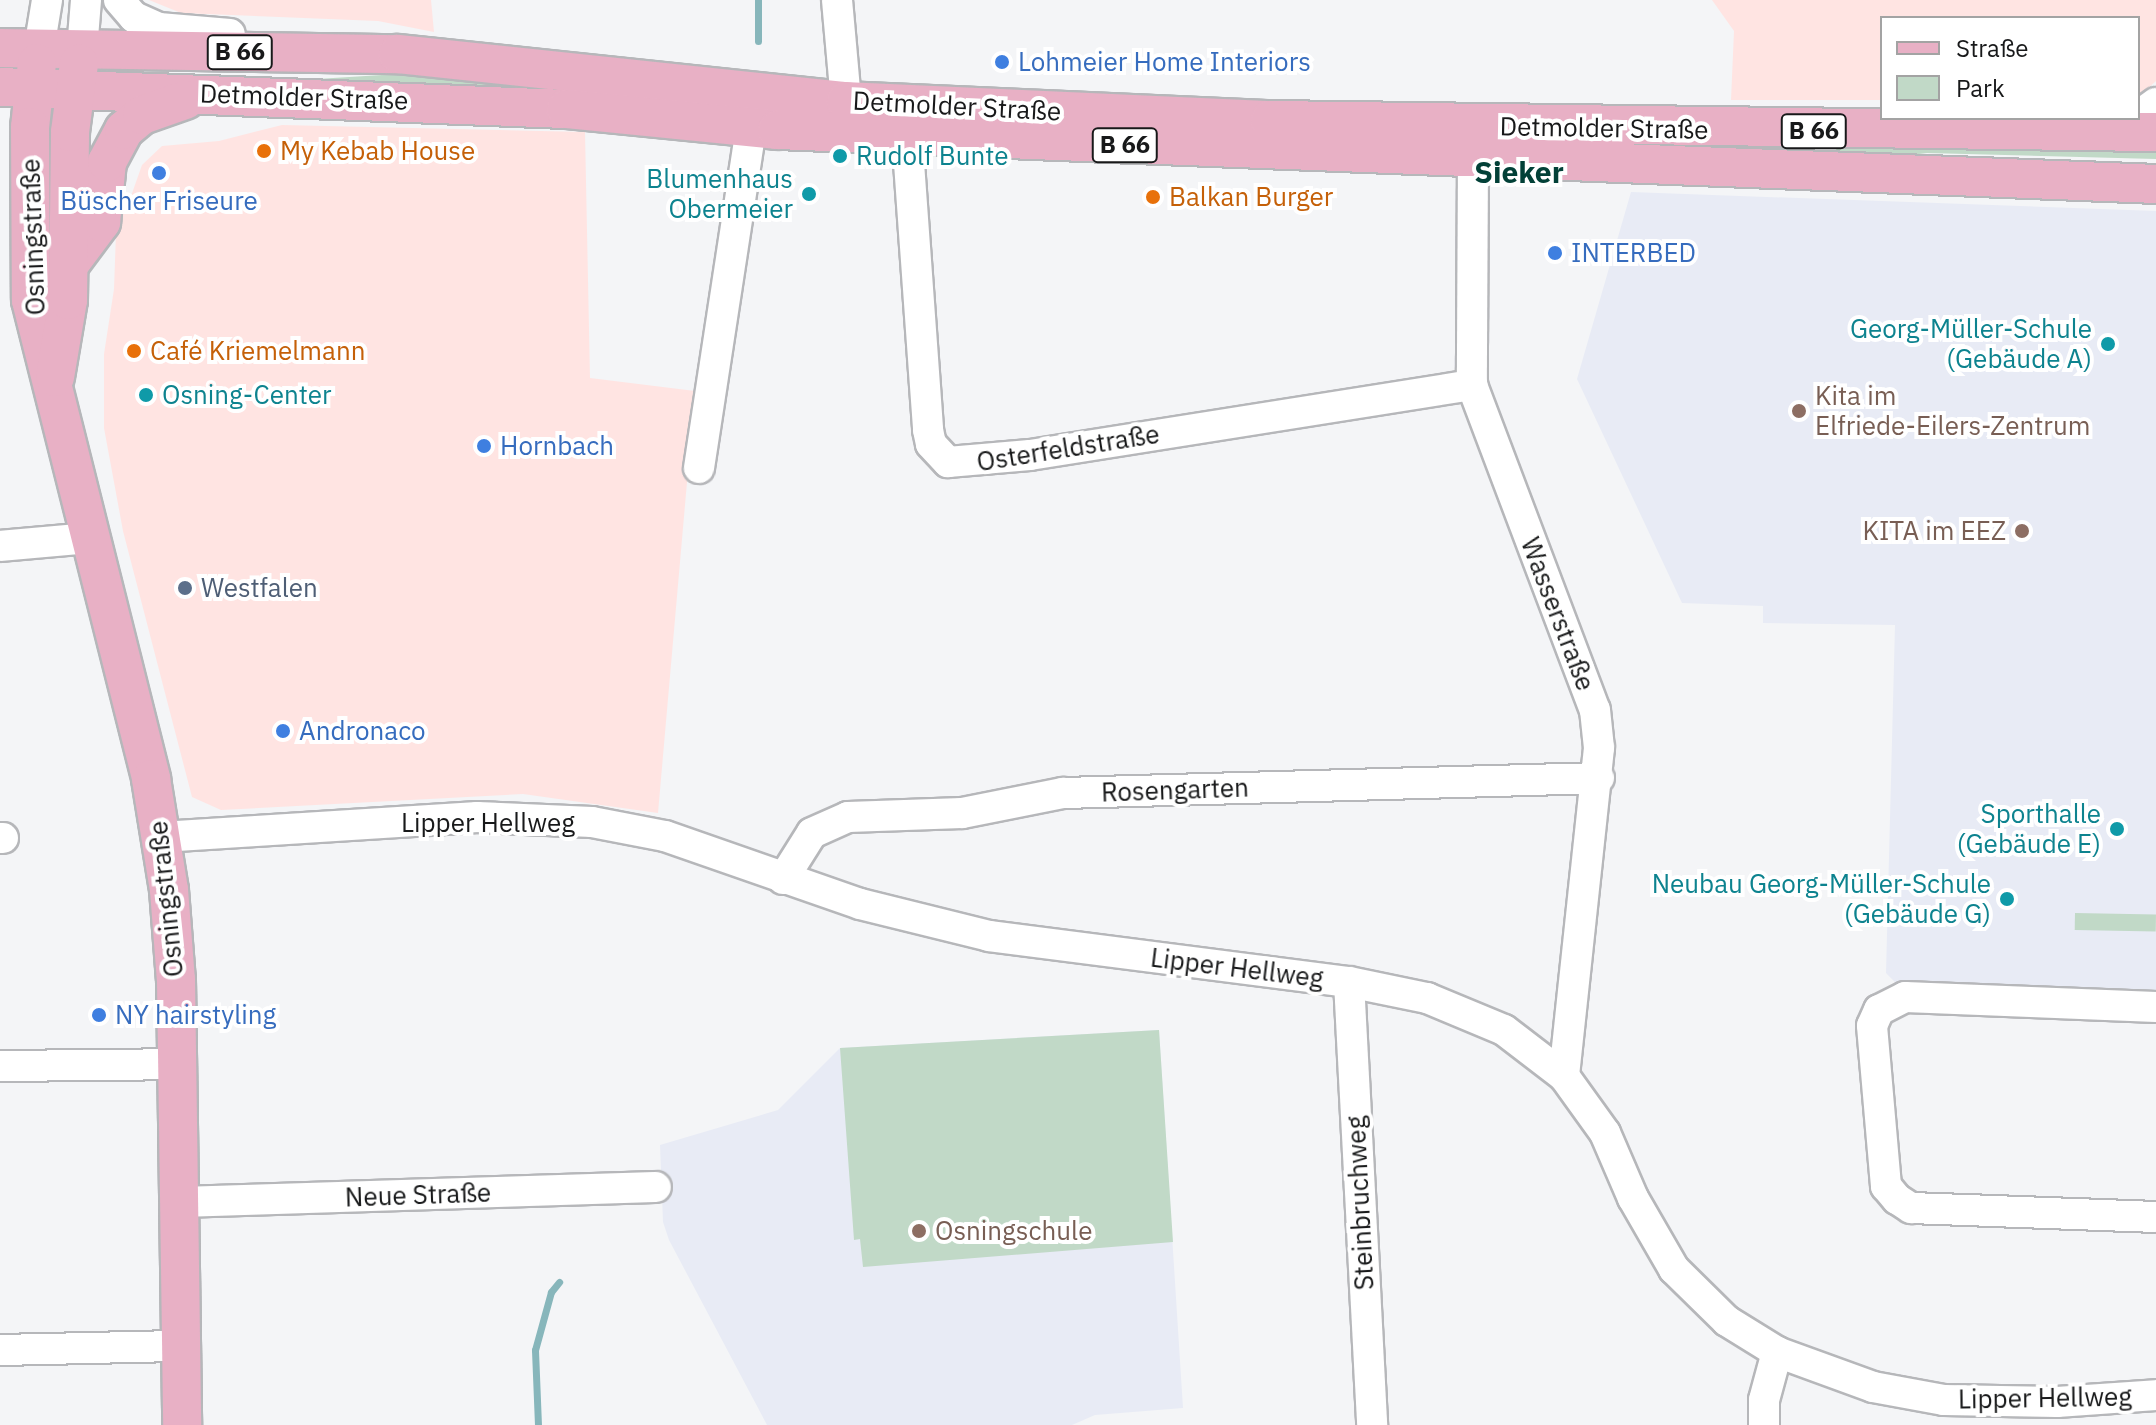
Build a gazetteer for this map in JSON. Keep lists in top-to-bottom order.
{
  "streets": {
    "main road": ["B 66", "Detmolder Straße", "Osningstraße"],
    "street": [
      "Osterfeldstraße",
      "Wasserstraße",
      "Rosengarten",
      "Lipper Hellweg",
      "Neue Straße",
      "Steinbruchweg"
    ]
  },
  "crossings": [
    ["Detmolder Straße", "Osningstraße"],
    ["Detmolder Straße", "Osterfeldstraße"],
    ["Detmolder Straße", "Wasserstraße"],
    ["Osningstraße", "Lipper Hellweg"],
    ["Osningstraße", "Neue Straße"],
    ["Osterfeldstraße", "Wasserstraße"],
    ["Wasserstraße", "Rosengarten"],
    ["Wasserstraße", "Lipper Hellweg"],
    ["Rosengarten", "Lipper Hellweg"],
    ["Lipper Hellweg", "Steinbruchweg"]
  ],
  "districts": ["Sieker"],
  "places": [
    "Lohmeier Home Interiors",
    "My Kebab House",
    "Rudolf Bunte",
    "Büscher Friseure",
    "Blumenhaus Obermeier",
    "Balkan Burger",
    "INTERBED",
    "Georg-Müller-Schule (Gebäude A)",
    "Café Kriemelmann",
    "Osning-Center",
    "Kita im Elfriede-Eilers-Zentrum",
    "Hornbach",
    "KITA im EEZ",
    "Westfalen",
    "Andronaco",
    "Sporthalle (Gebäude E)",
    "Neubau Georg-Müller-Schule (Gebäude G)",
    "NY hairstyling",
    "Osningschule"
  ],
  "legend": ["Straße", "Park"]
}
